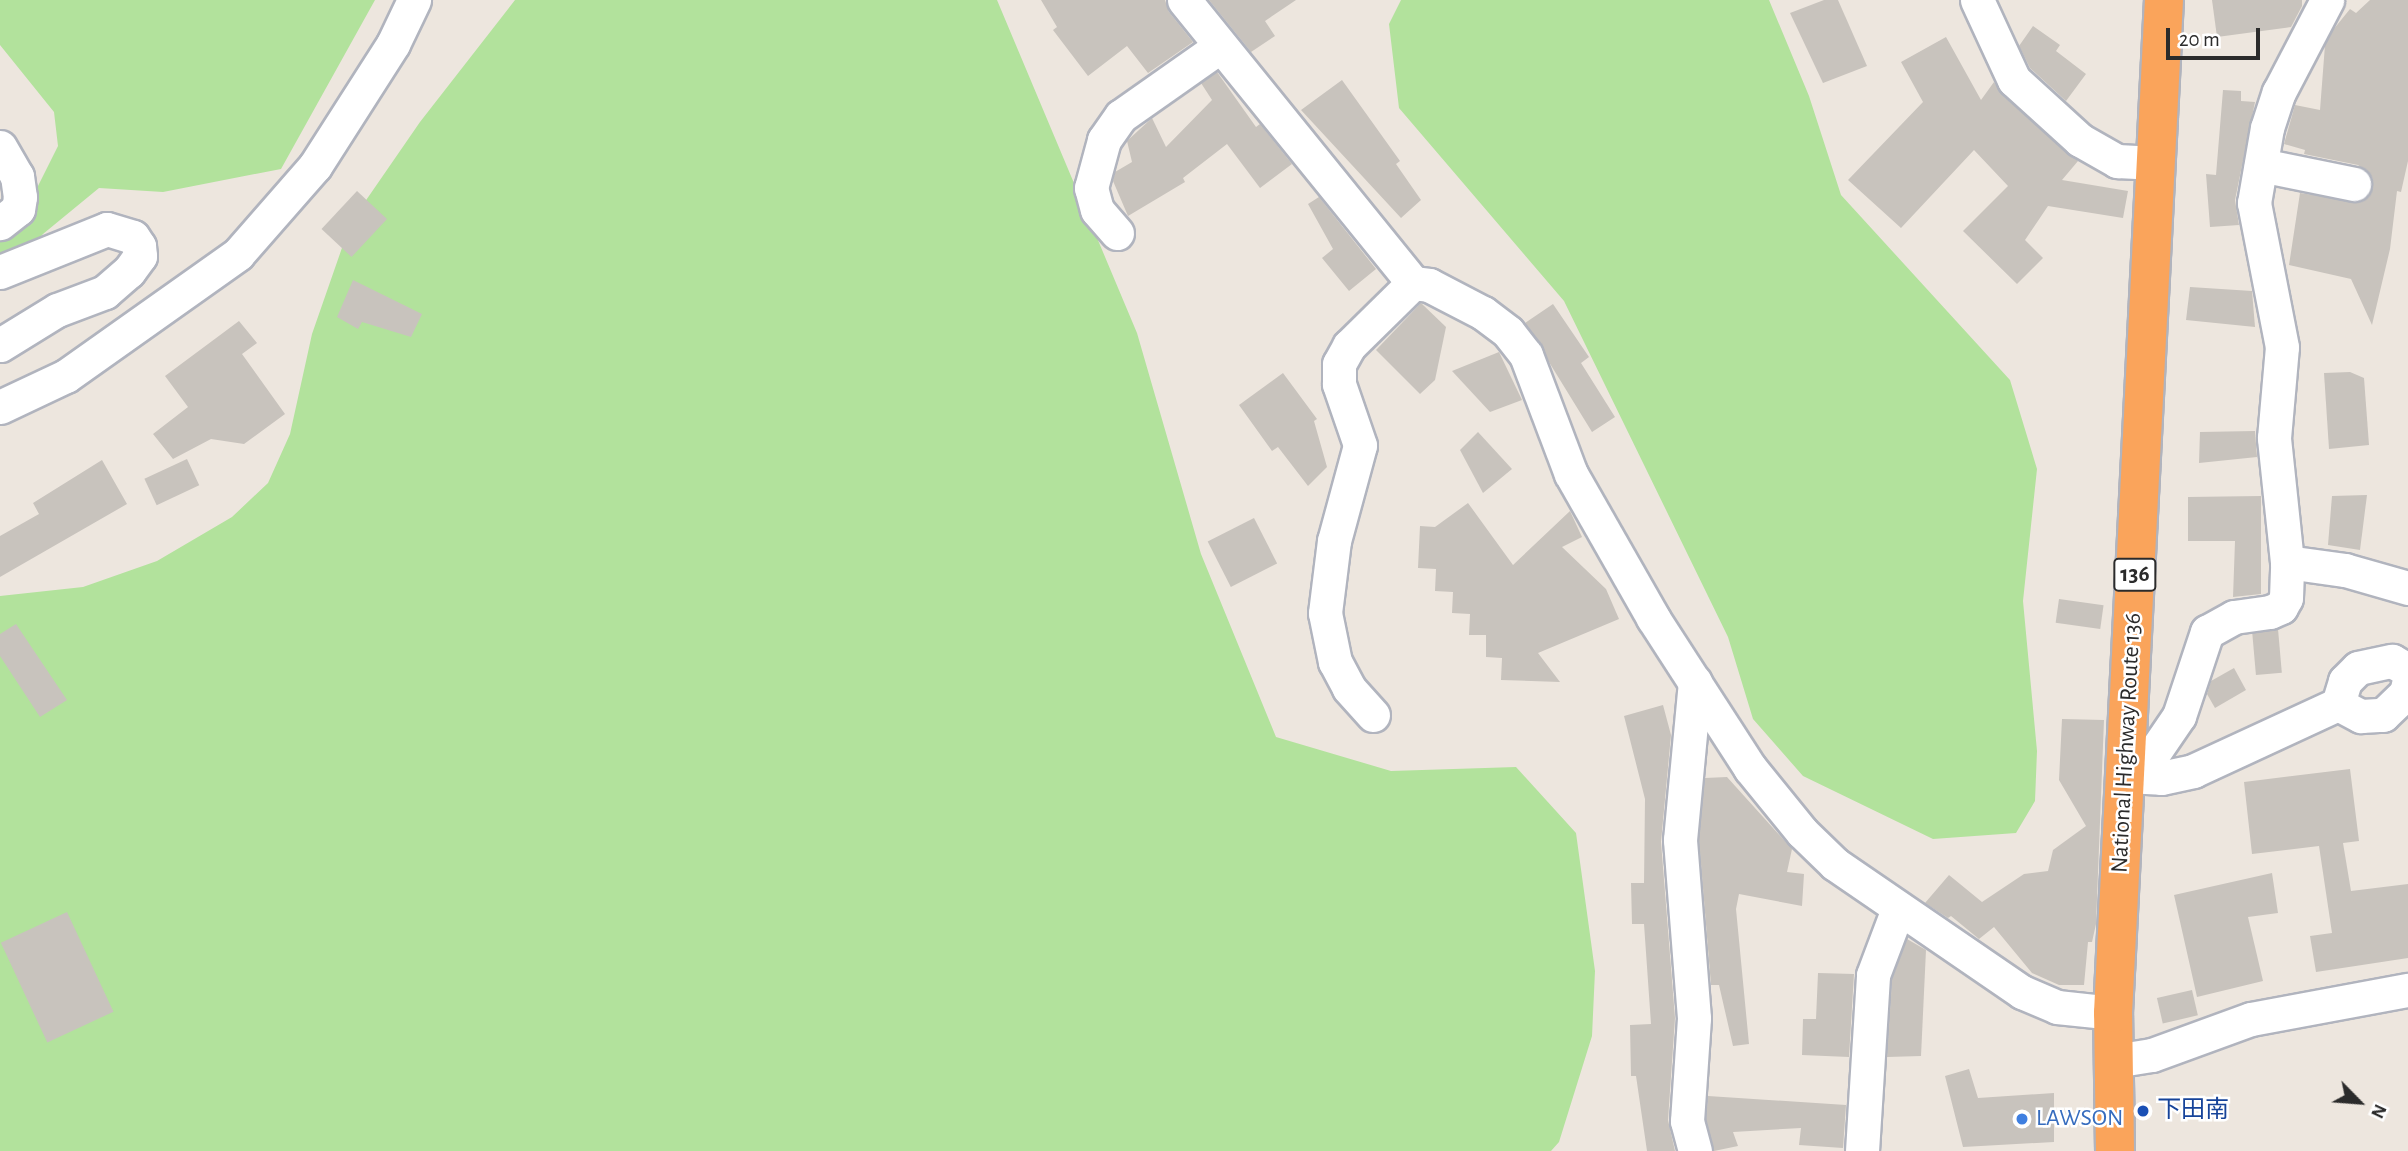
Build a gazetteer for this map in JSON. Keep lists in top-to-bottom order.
{
  "streets": {
    "highway": ["136", "National Highway Route 136"]
  },
  "places": ["下田南", "LAWSON"],
  "scale_bar": "20 m",
  "north": "bottom right"
}
